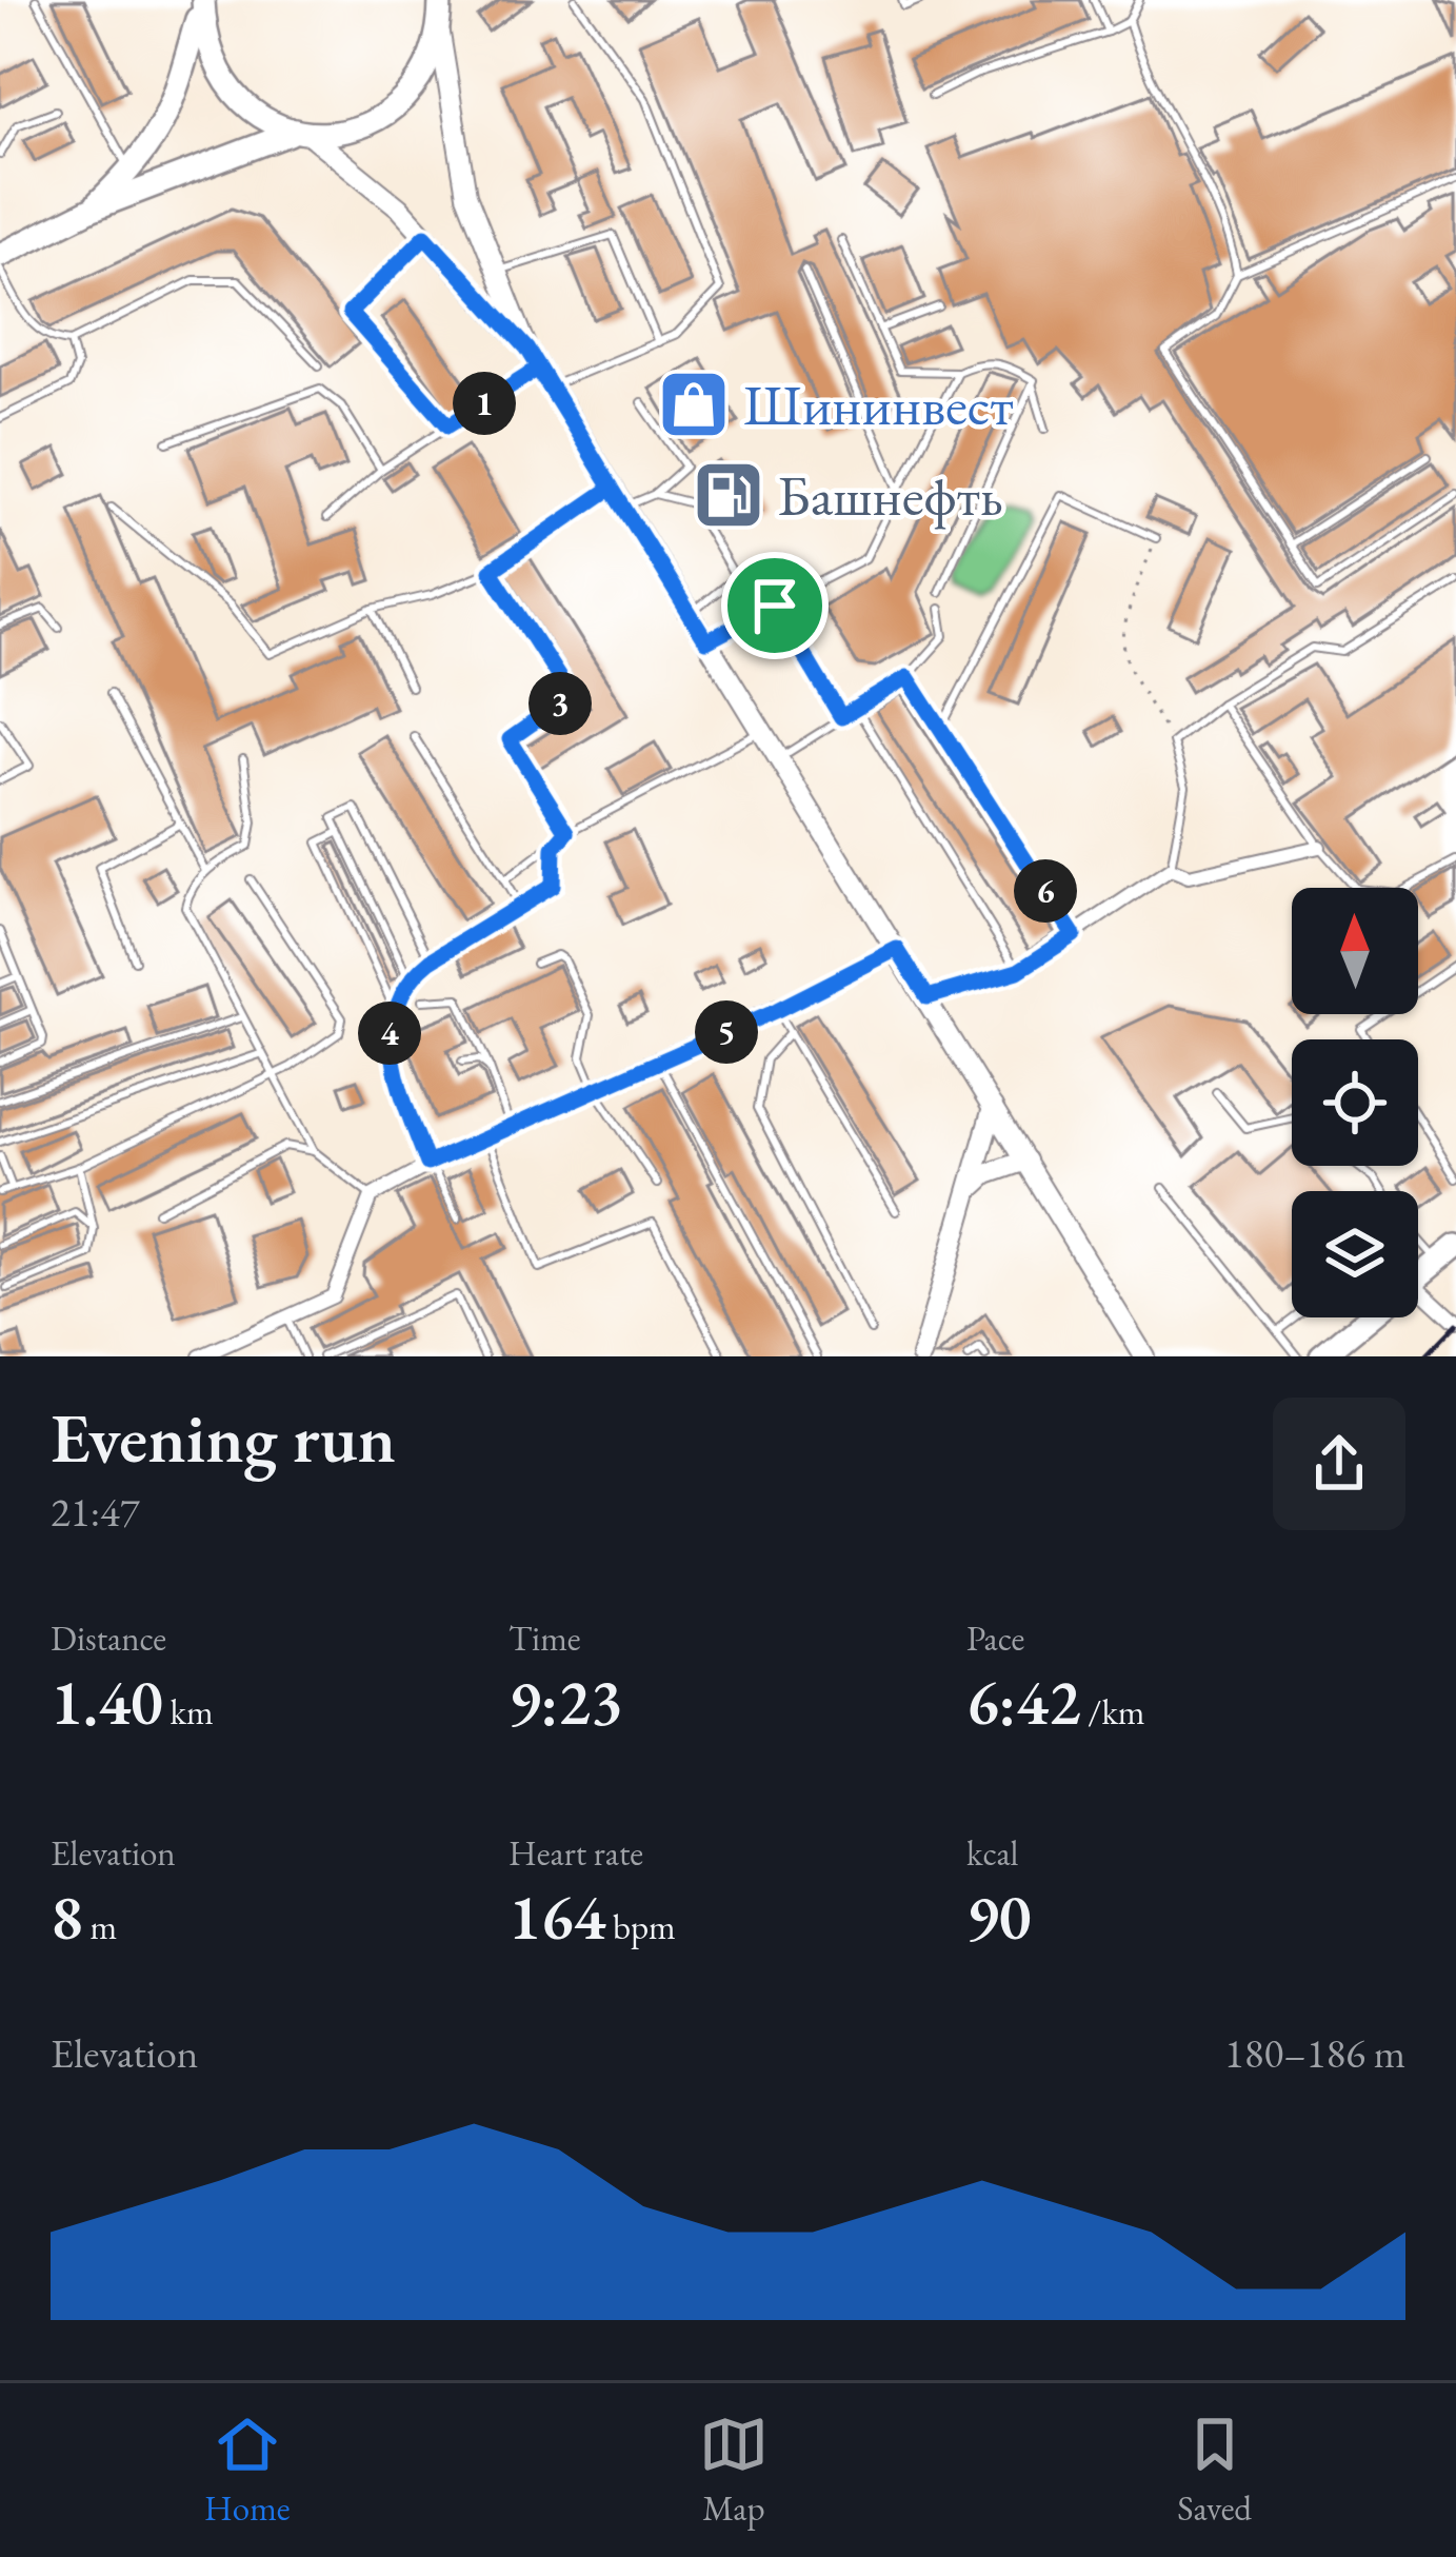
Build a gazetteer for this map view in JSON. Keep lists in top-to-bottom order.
{
  "places": {
    "shop": ["Шининвест"],
    "fuel station": ["Башнефть"]
  },
  "north": "top",
  "page": {
    "pins": [
      "1",
      "3",
      "6",
      "5",
      "4"
    ],
    "heading": ["Evening run", "21:47"],
    "stats": [
      ["Distance", "1.40 km"],
      ["Time", "9:23"],
      ["Pace", "6:42 /km"],
      ["Elevation", "8 m"],
      ["Heart rate", "164 bpm"],
      ["kcal", "90"]
    ],
    "chart": ["Elevation", "180–186 m"],
    "tabs": ["Home", "Map", "Saved"]
  }
}
